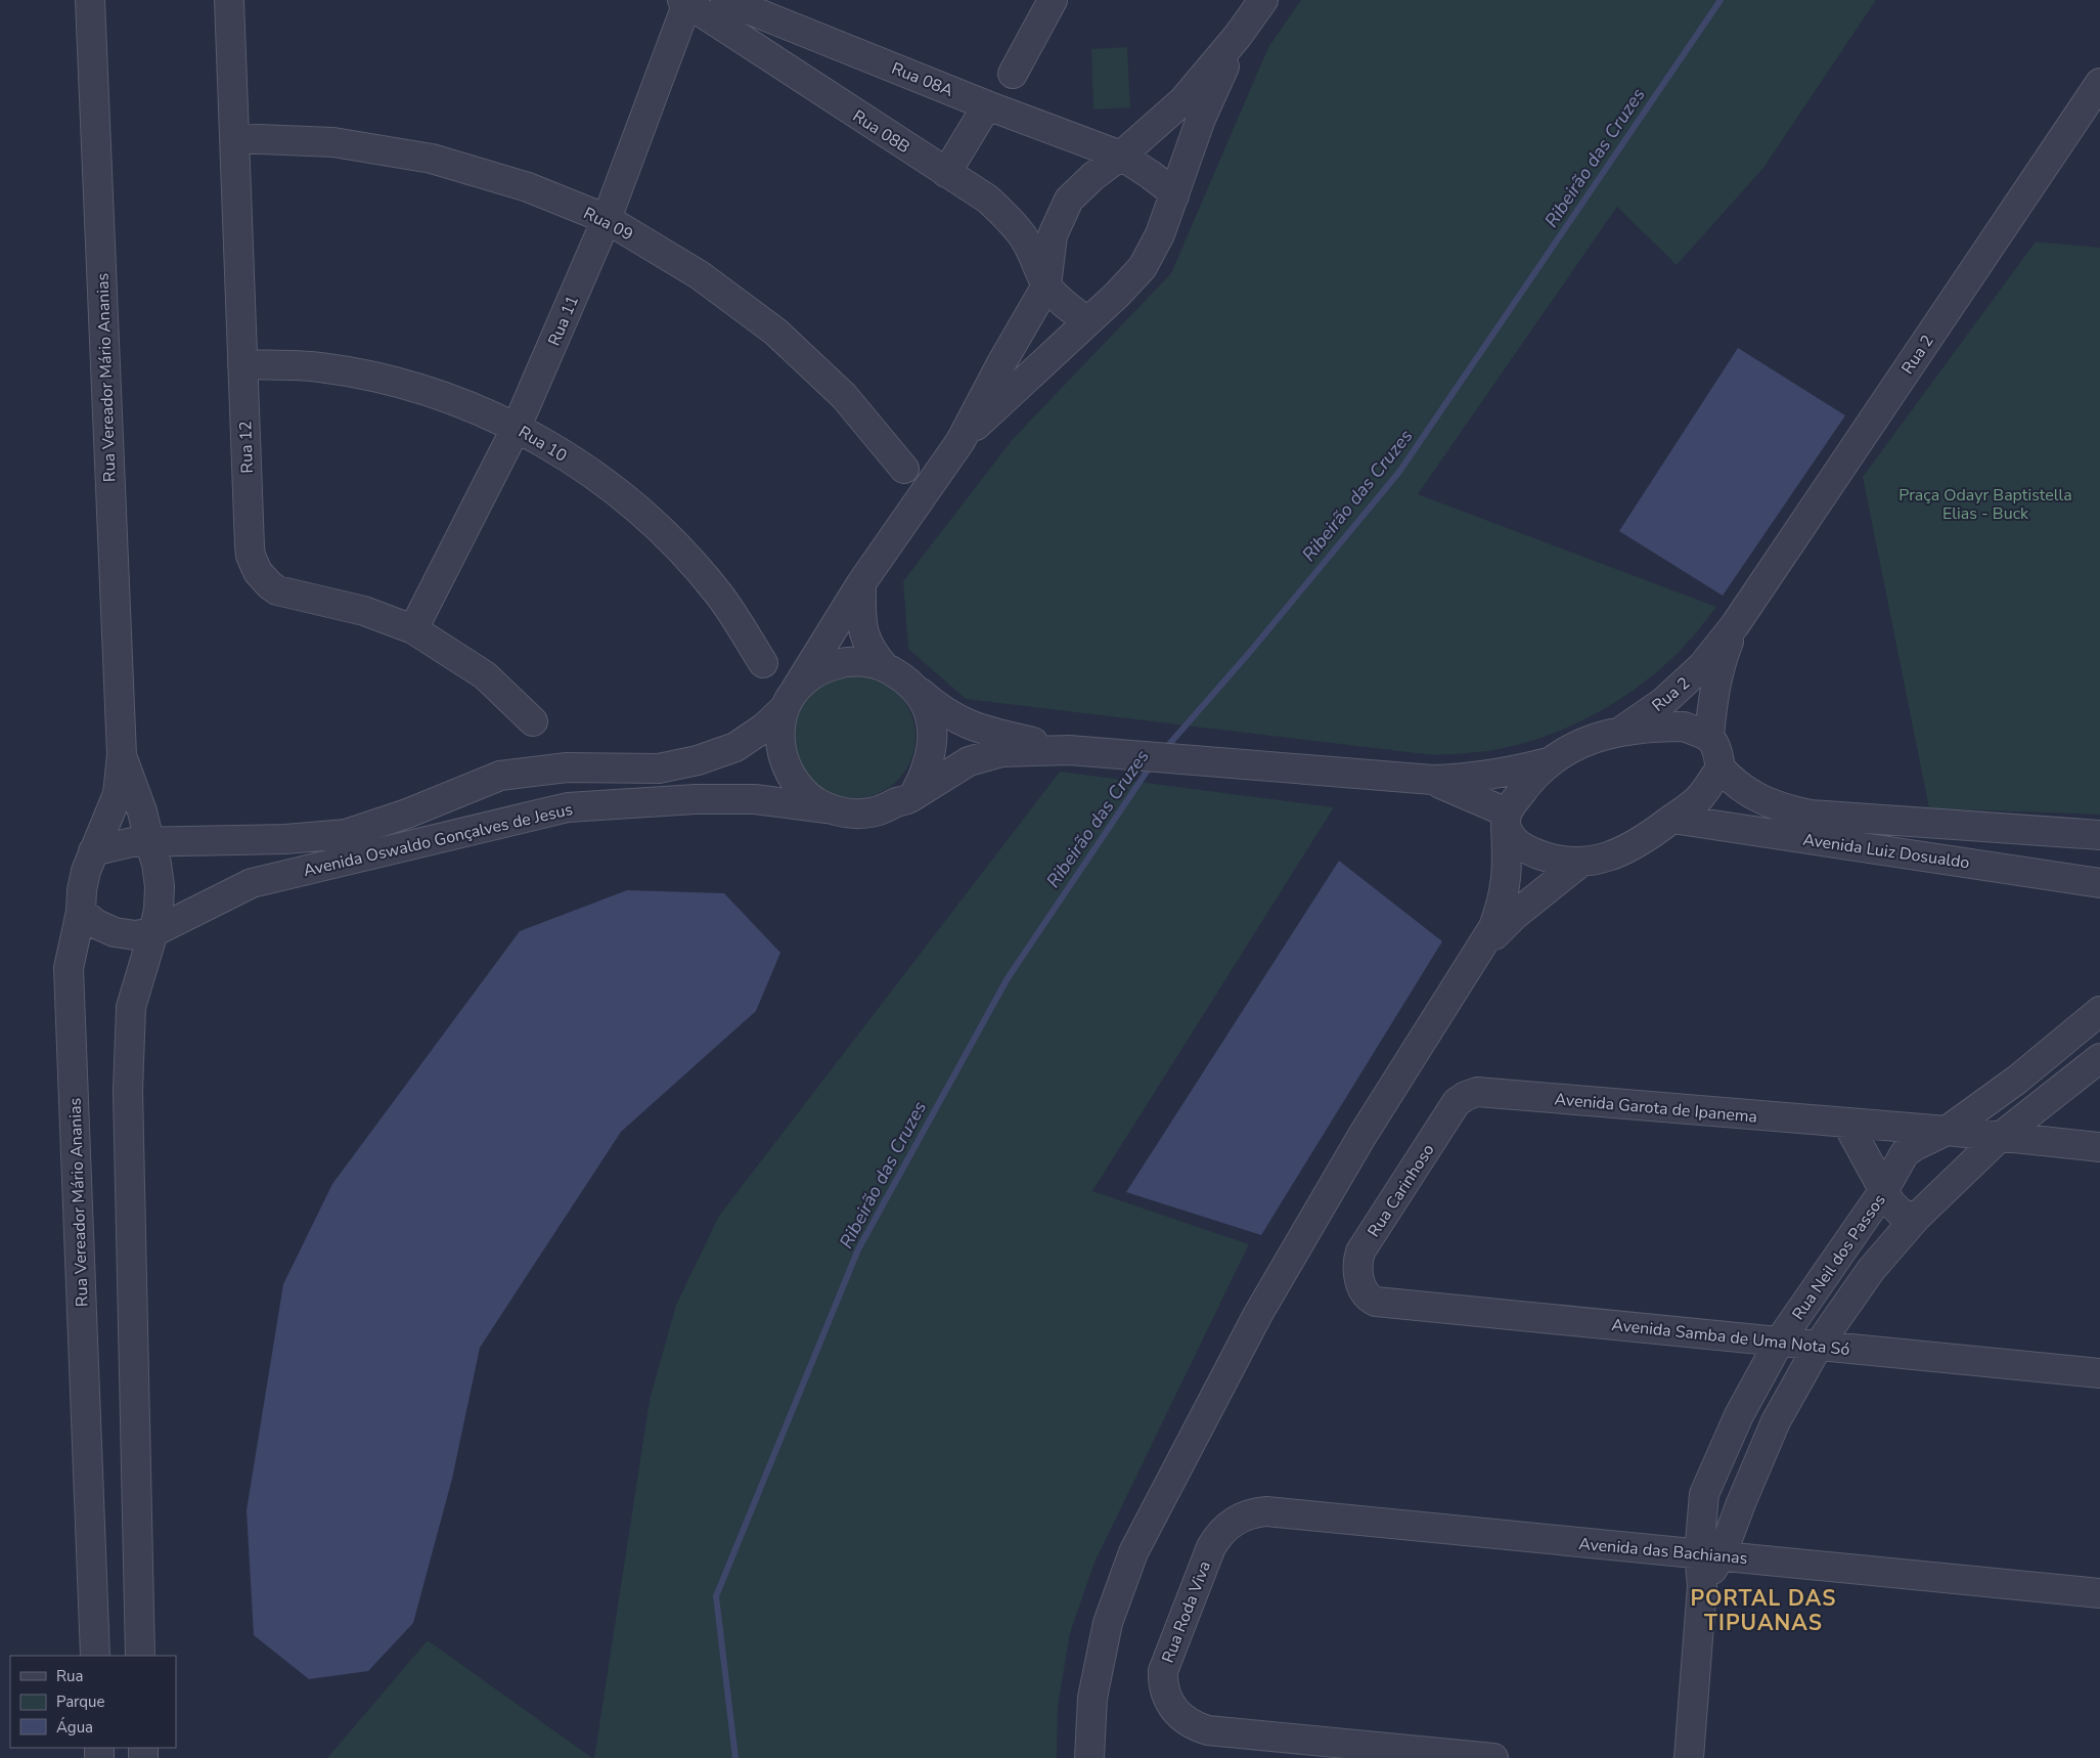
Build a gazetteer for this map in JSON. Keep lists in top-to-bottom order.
{
  "streets": {
    "street": [
      "Rua 08A",
      "Rua 08B",
      "Rua 09",
      "Rua 11",
      "Rua 2",
      "Rua Vereador Mário Ananias",
      "Rua 10",
      "Rua 12",
      "Avenida Oswaldo Gonçalves de Jesus",
      "Avenida Luiz Dosualdo",
      "Avenida Garota de Ipanema",
      "Rua Carinhoso",
      "Rua Neil dos Passos",
      "Avenida Samba de Uma Nota Só",
      "Avenida das Bachianas",
      "Rua Roda Viva"
    ]
  },
  "crossings": [
    ["Rua 08A", "Avenida Oswaldo Gonçalves de Jesus"],
    ["Rua 08B", "Rua 11"],
    ["Rua 08B", "Avenida Oswaldo Gonçalves de Jesus"],
    ["Rua 09", "Rua 11"],
    ["Rua 09", "Rua 12"],
    ["Rua 11", "Rua 10"],
    ["Rua 11", "Rua 12"],
    ["Rua Vereador Mário Ananias", "Avenida Oswaldo Gonçalves de Jesus"],
    ["Rua 10", "Rua 12"],
    ["Avenida Garota de Ipanema", "Rua Carinhoso"],
    ["Avenida Garota de Ipanema", "Rua Neil dos Passos"],
    ["Rua Carinhoso", "Avenida Samba de Uma Nota Só"],
    ["Rua Neil dos Passos", "Avenida Samba de Uma Nota Só"],
    ["Rua Neil dos Passos", "Avenida das Bachianas"],
    ["Avenida das Bachianas", "Rua Roda Viva"]
  ],
  "districts": ["PORTAL DAS TIPUANAS"],
  "water": ["Ribeirão das Cruzes"],
  "parks": ["Praça Odayr Baptistella Elias - Buck"],
  "legend": ["Rua", "Parque", "Água"]
}
